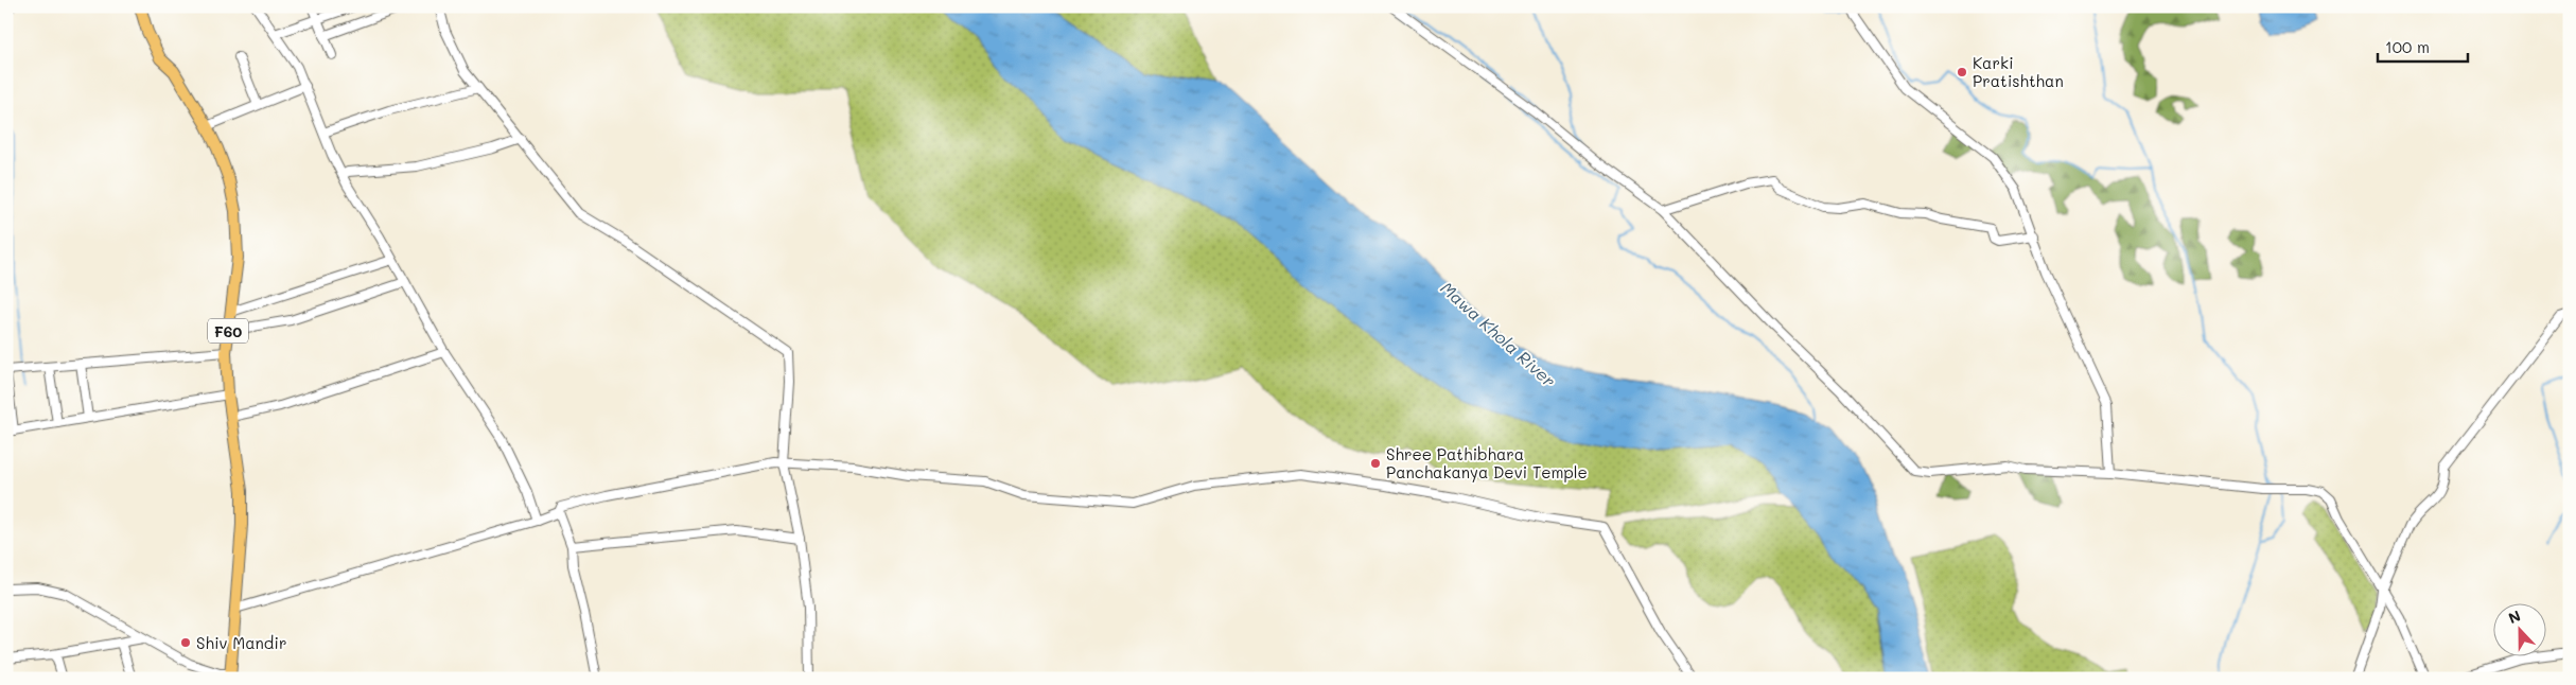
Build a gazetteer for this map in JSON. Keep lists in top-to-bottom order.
{
  "streets": {
    "main road": ["F60"]
  },
  "water": ["Mawa Khola River"],
  "places": ["Karki Pratishthan", "Shree Pathibhara Panchakanya Devi Temple", "Shiv Mandir"],
  "scale_bar": "100 m",
  "north": "top"
}
